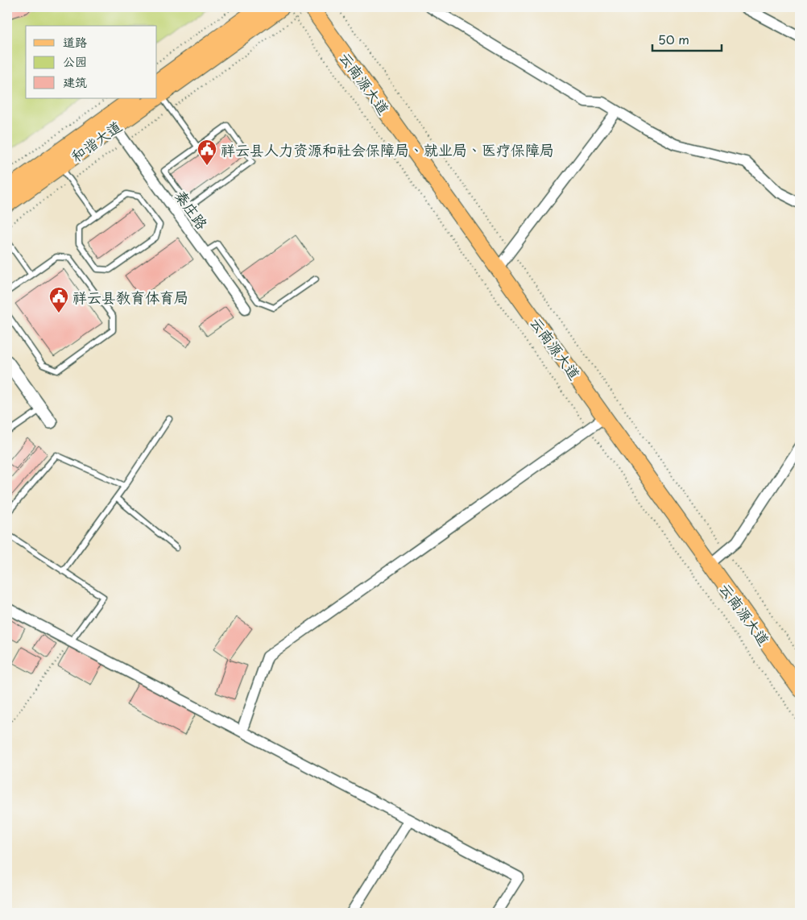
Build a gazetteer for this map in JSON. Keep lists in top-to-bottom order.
{
  "streets": {
    "main road": ["云南源大道", "和谐大道"],
    "street": ["秦庄路"]
  },
  "crossings": [
    ["和谐大道", "秦庄路"]
  ],
  "places": {
    "public building": ["祥云县人力资源和社会保障局、就业局、医疗保障局", "祥云县教育体育局"]
  },
  "legend": ["道路", "公园", "建筑"],
  "scale_bar": "50 m"
}
